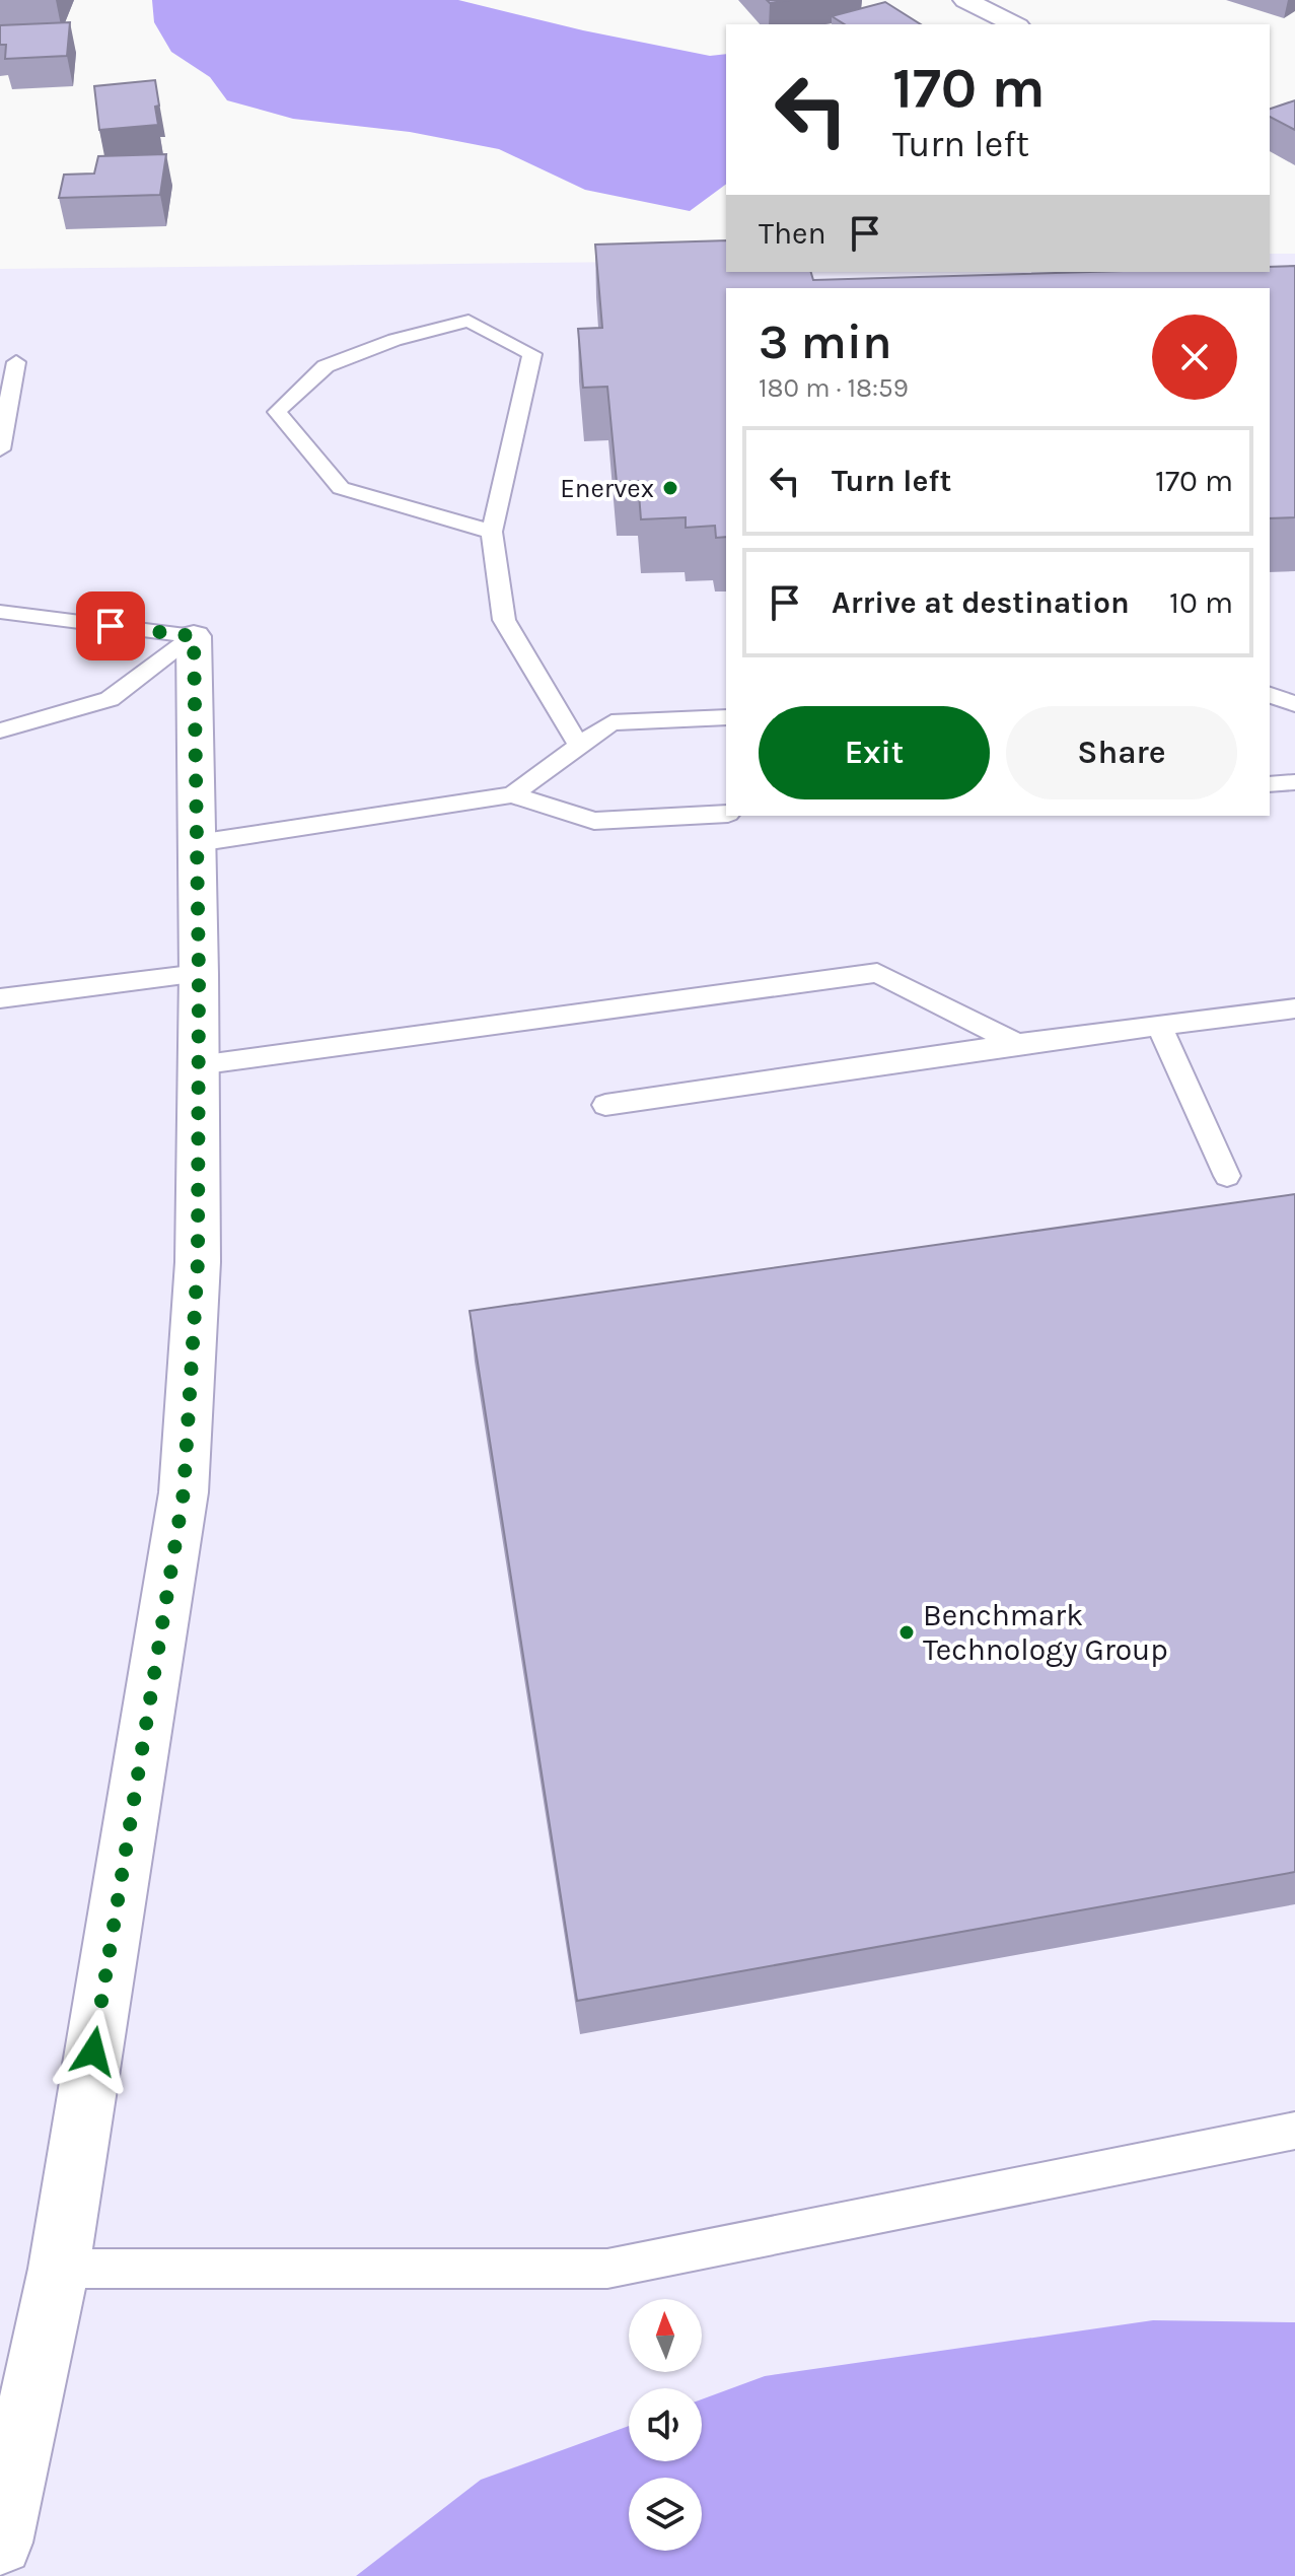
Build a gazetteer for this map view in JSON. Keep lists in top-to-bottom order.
{
  "places": ["Enervex", "Benchmark Technology Group"],
  "north": "top",
  "page": {
    "turn": ["170 m", "Turn left"],
    "then": "Then",
    "heading": ["3 min", "180 m · 18:59"],
    "list": [
      {
        "name": "Turn left",
        "value": "170 m"
      },
      {
        "name": "Arrive at destination",
        "value": "10 m"
      }
    ],
    "buttons": ["Exit", "Share"]
  }
}
